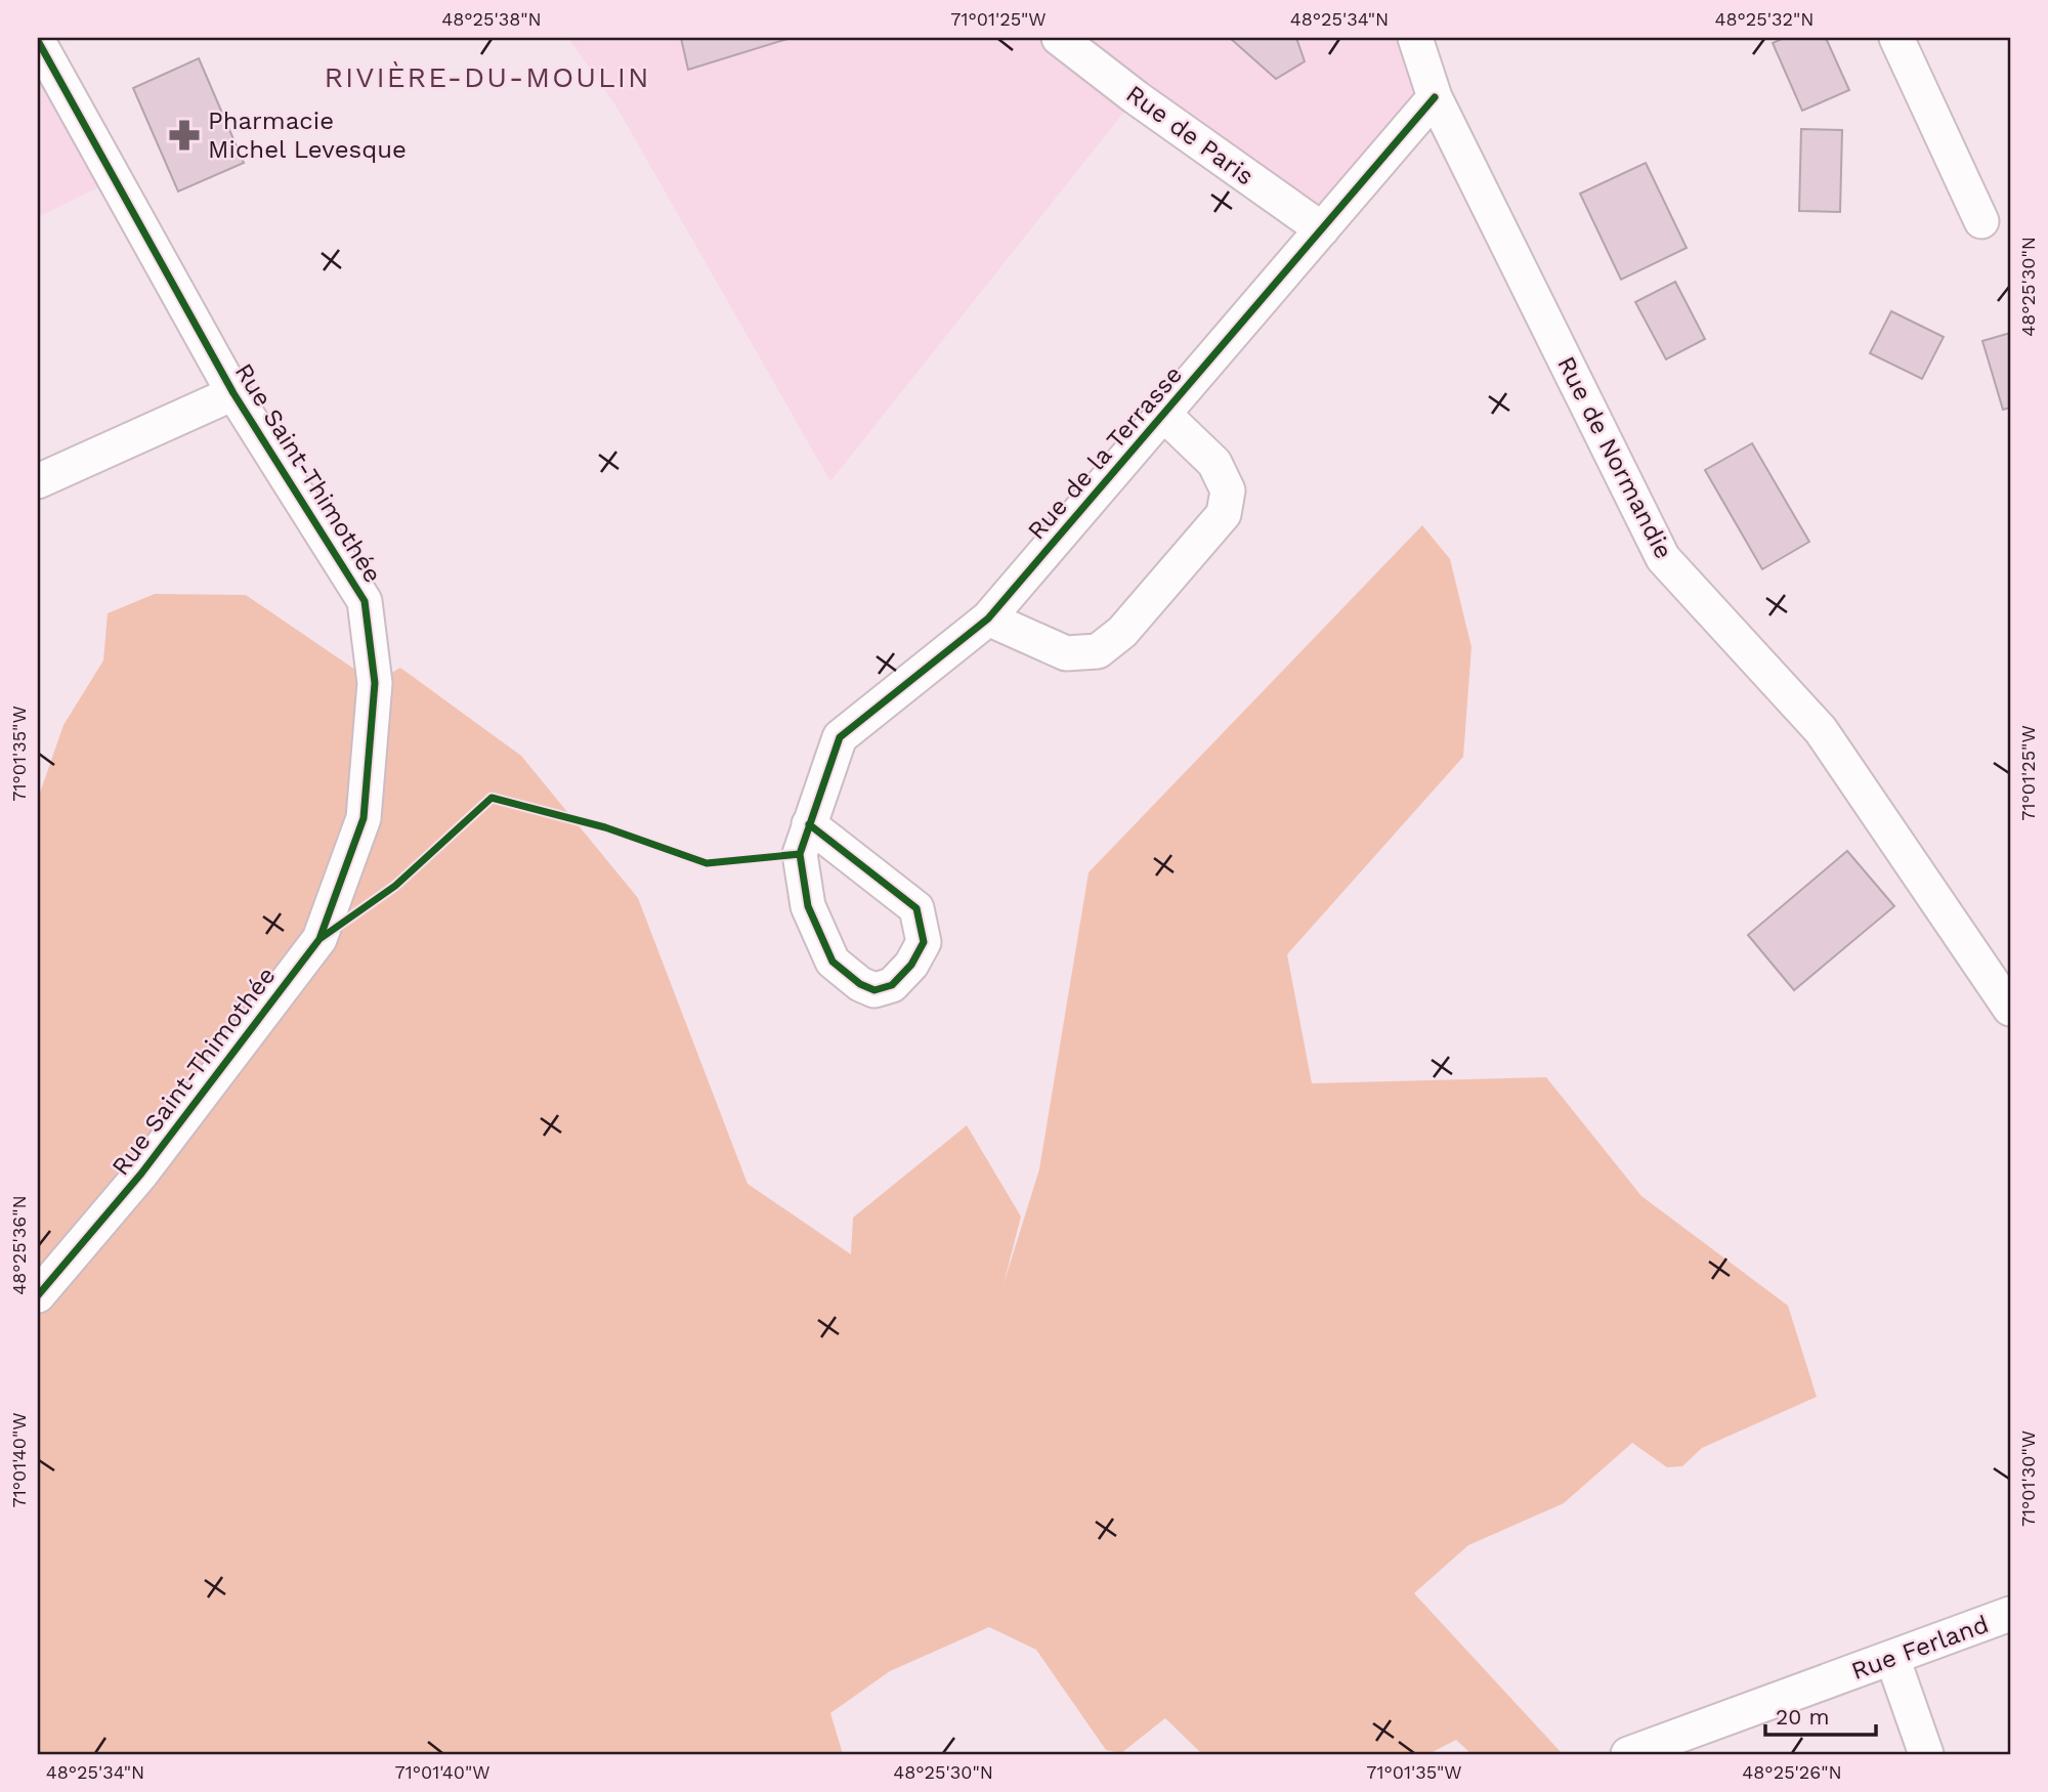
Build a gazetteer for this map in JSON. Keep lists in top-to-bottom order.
{
  "streets": {
    "street": [
      "Rue de Paris",
      "Rue de la Terrasse",
      "Rue de Normandie",
      "Rue Saint-Thimothée",
      "Rue Ferland"
    ]
  },
  "crossings": [
    ["Rue de Paris", "Rue de la Terrasse"],
    ["Rue de la Terrasse", "Rue de Normandie"]
  ],
  "districts": ["RIVIÈRE-DU-MOULIN"],
  "places": {
    "pharmacy": ["Pharmacie Michel Levesque"]
  },
  "scale_bar": "20 m",
  "coordinates": [
    "48°25'38\"N",
    "71°01'25\"W",
    "48°25'34\"N",
    "48°25'32\"N",
    "48°25'30\"N",
    "71°01'35\"W",
    "48°25'36\"N",
    "71°01'40\"W",
    "71°01'30\"W",
    "48°25'26\"N"
  ]
}
